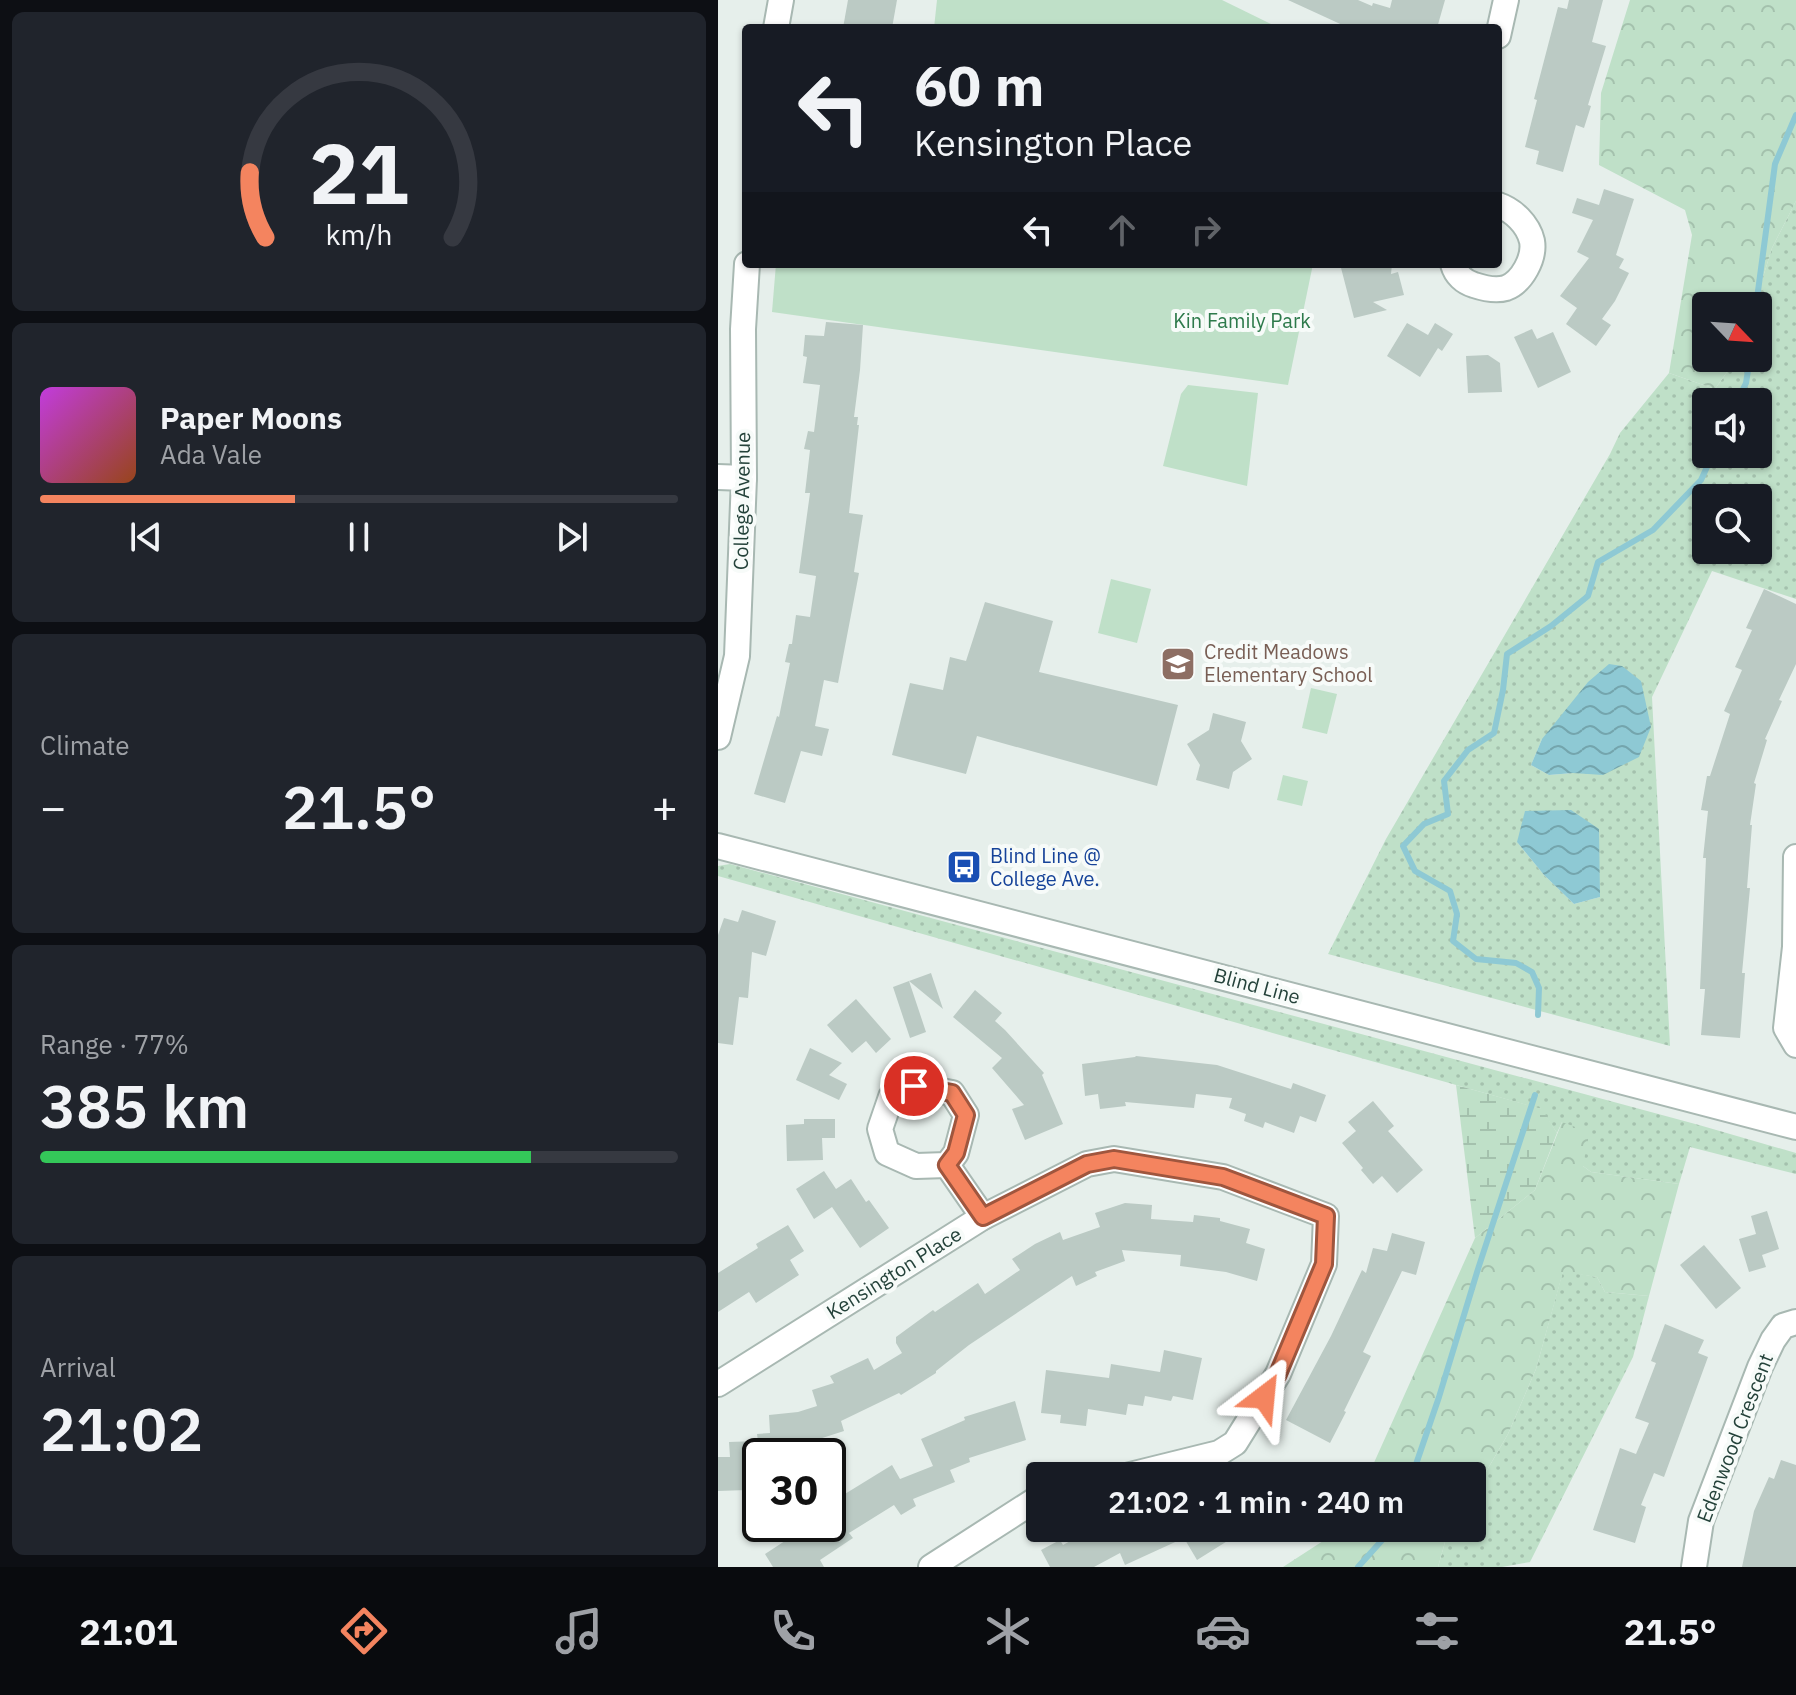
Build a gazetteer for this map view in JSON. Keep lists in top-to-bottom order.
{
  "streets": {
    "street": [
      "College Avenue",
      "Blind Line",
      "Kensington Place",
      "Edenwood Crescent"
    ]
  },
  "parks": ["Kin Family Park"],
  "places": {
    "school or university": ["Credit Meadows Elementary School"],
    "bus stop": ["Blind Line @ College Ave."]
  },
  "north": "bottom right",
  "page": {
    "turn": ["60 m", "Kensington Place"],
    "song": ["Paper Moons", "Ada Vale"],
    "tile": [
      "Climate",
      ["Range · 77%", "385 km"],
      ["Arrival", "21:02"]
    ],
    "heat": ["−", "21.5°", "+"],
    "limit": "30",
    "trip": "21:02 · 1 min · 240 m",
    "tabs": ["21:01", "21.5°"],
    "gauge": ["21", "km/h"]
  }
}
